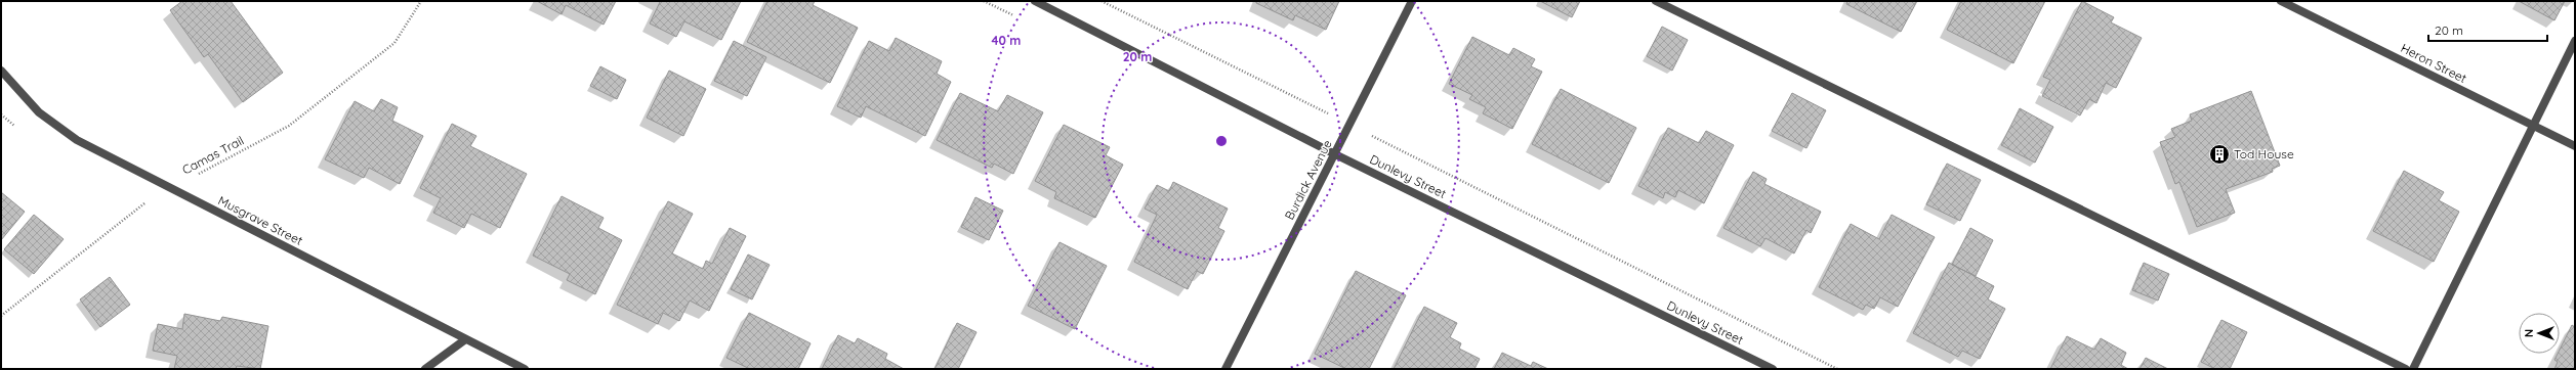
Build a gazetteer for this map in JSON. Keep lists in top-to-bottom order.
{
  "streets": {
    "street": [
      "Heron Street",
      "Dunlevy Street",
      "Burdick Avenue",
      "Musgrave Street"
    ],
    "path": ["Camas Trail"]
  },
  "crossings": [
    ["Camas Trail", "Musgrave Street"],
    ["Dunlevy Street", "Burdick Avenue"]
  ],
  "places": {
    "building": ["Tod House"]
  },
  "scale_bar": "20 m",
  "north": "left",
  "rings": ["40 m", "20 m"]
}
